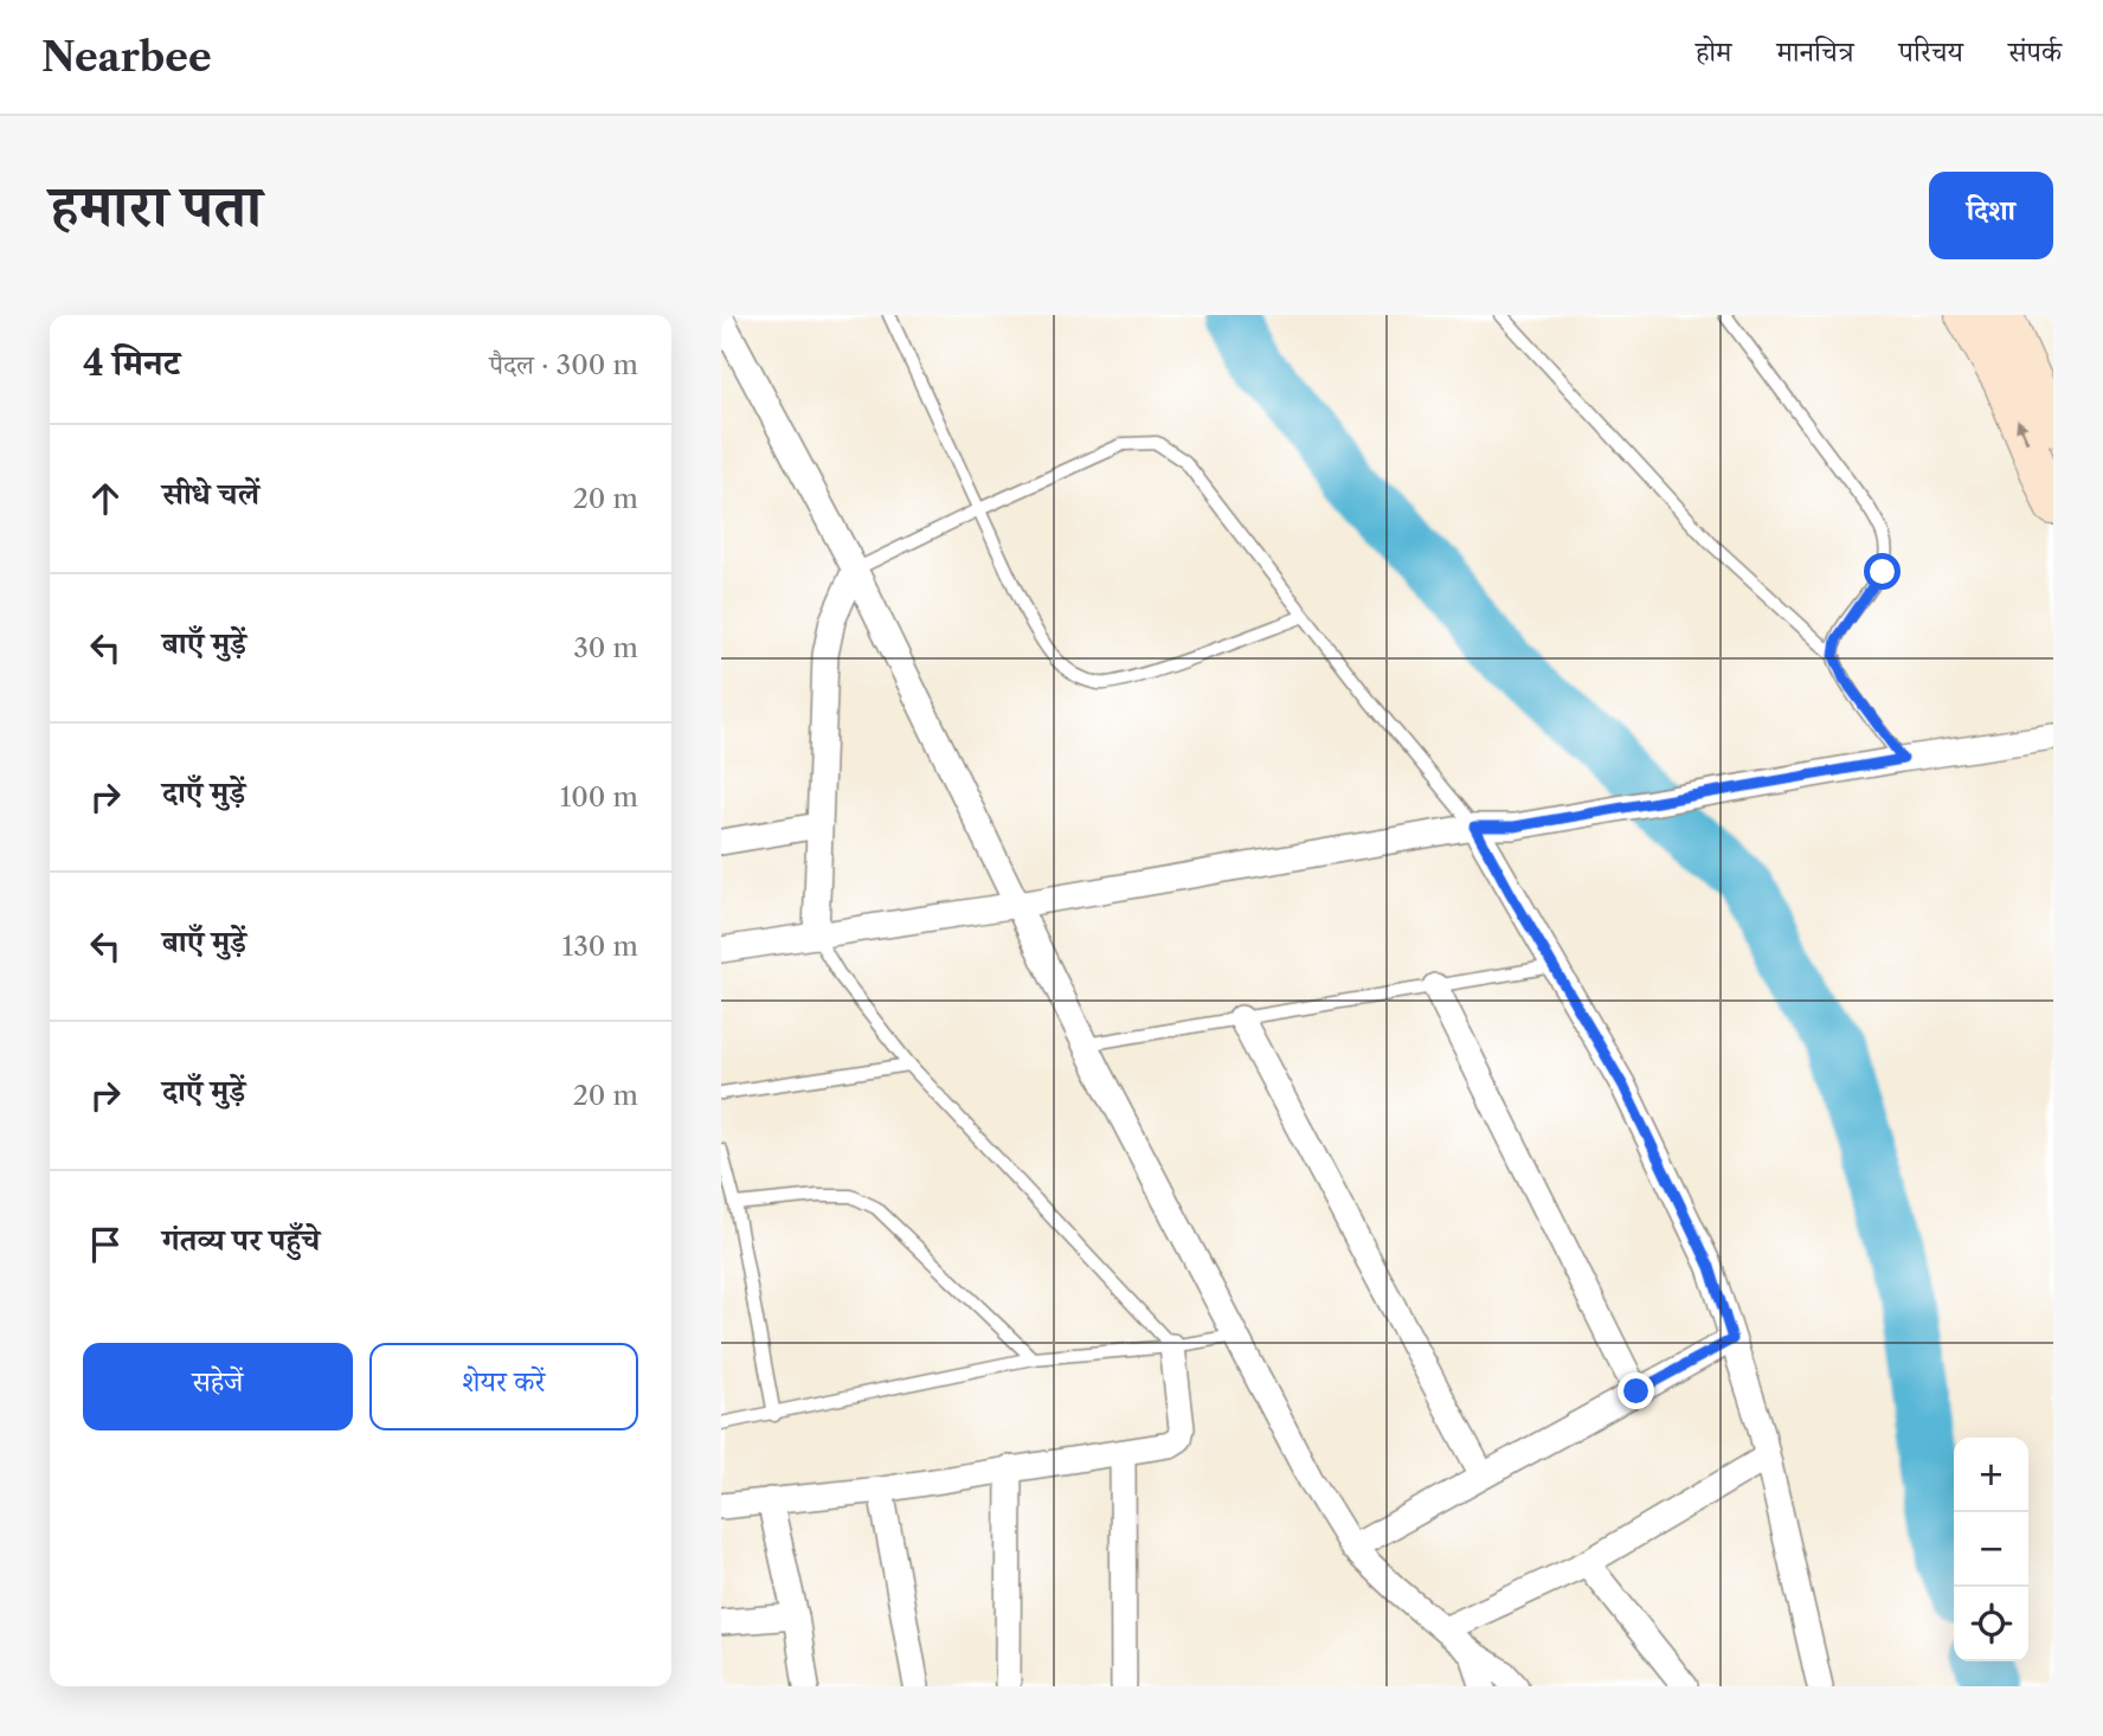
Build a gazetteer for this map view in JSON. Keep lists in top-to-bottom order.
{
  "page": {
    "header": "Nearbee",
    "nav": [
      "होम",
      "मानचित्र",
      "परिचय",
      "संपर्क"
    ],
    "title": "हमारा पता",
    "buttons": [
      "दिशा",
      ["सहेजें", "शेयर करें"]
    ],
    "heading": ["4 मिनट", "पैदल · 300 m"],
    "list": [
      ["सीधे चलें", "20 m"],
      ["बाएँ मुड़ें", "30 m"],
      ["दाएँ मुड़ें", "100 m"],
      ["बाएँ मुड़ें", "130 m"],
      ["दाएँ मुड़ें", "20 m"],
      "गंतव्य पर पहुँचे"
    ],
    "map_buttons": ["+", "−"]
  }
}
